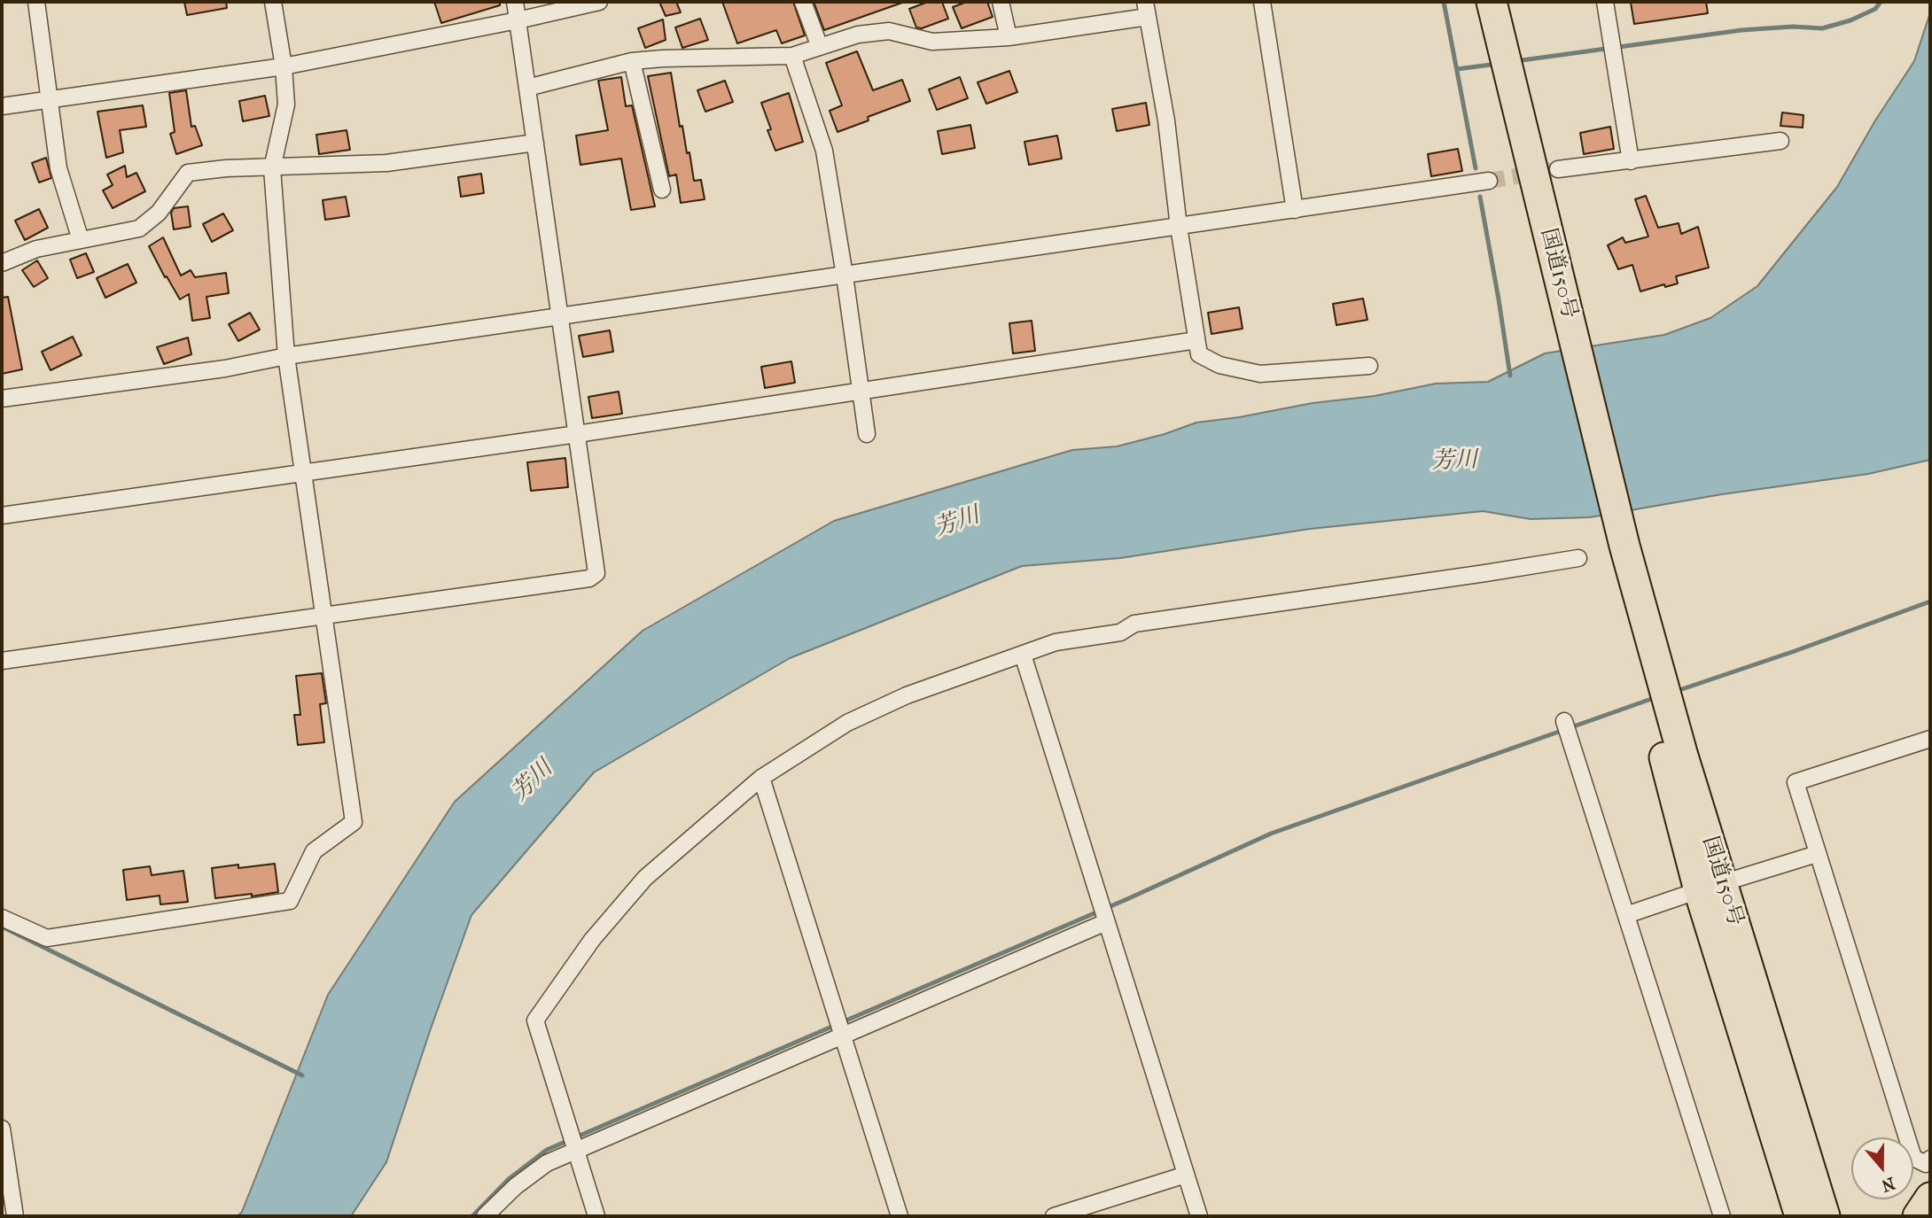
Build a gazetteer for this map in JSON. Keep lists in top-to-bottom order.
{
  "streets": {
    "highway": ["国道150号"]
  },
  "water": ["芳川"],
  "north": "bottom"
}
